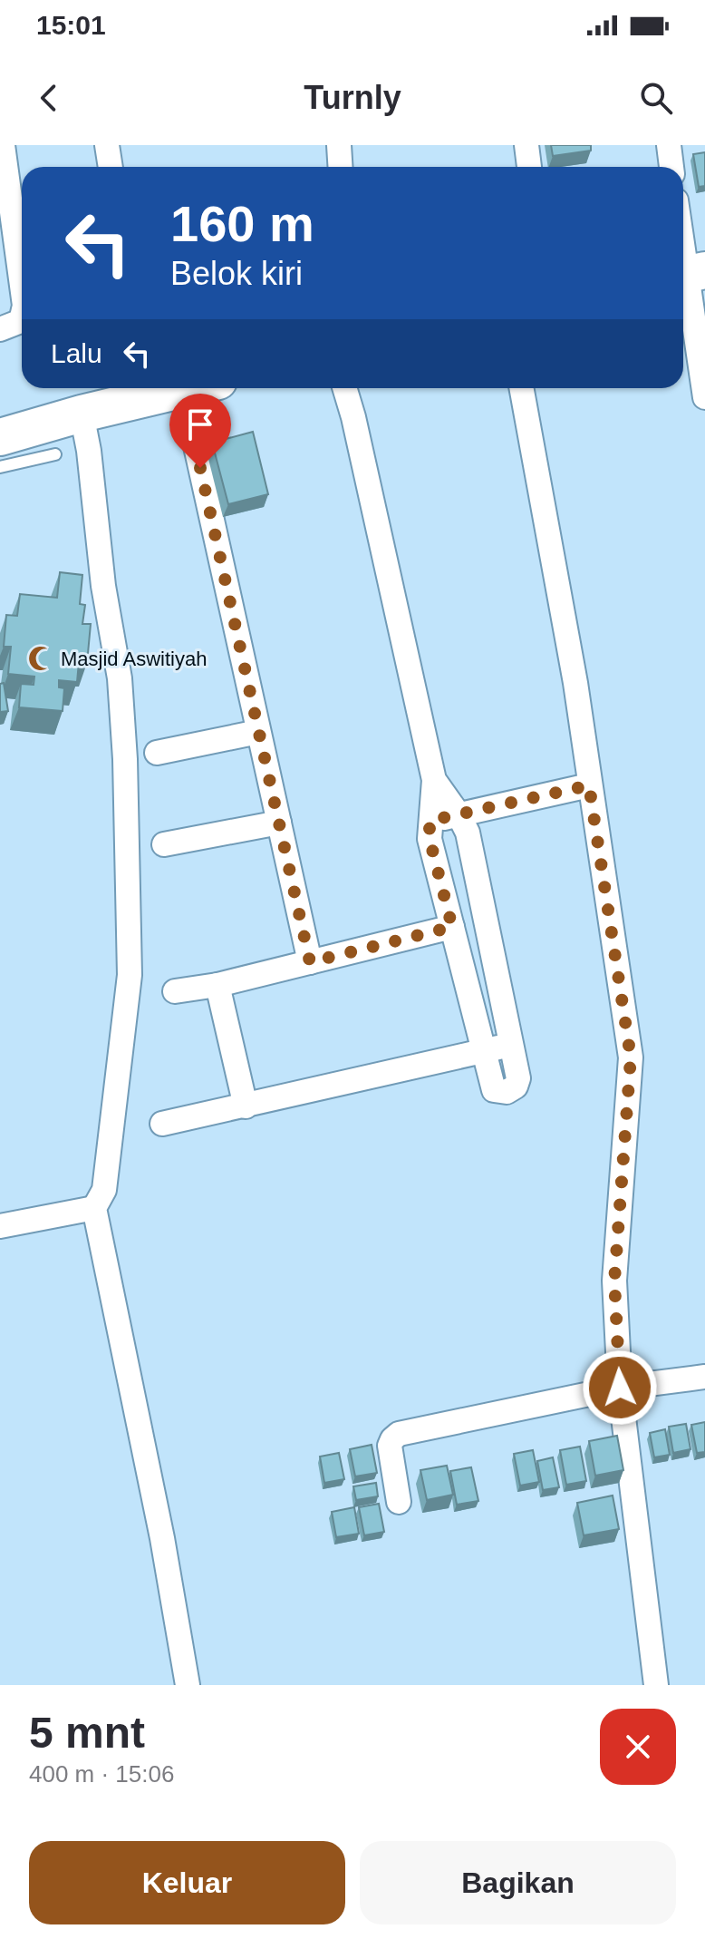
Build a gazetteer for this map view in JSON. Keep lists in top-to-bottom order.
{
  "places": {
    "mosque": ["Masjid Aswitiyah"]
  },
  "page": {
    "status": "15:01",
    "header": "Turnly",
    "turn": ["160 m", "Belok kiri"],
    "then": "Lalu",
    "heading": ["5 mnt", "400 m · 15:06"],
    "buttons": ["Keluar", "Bagikan"]
  }
}
